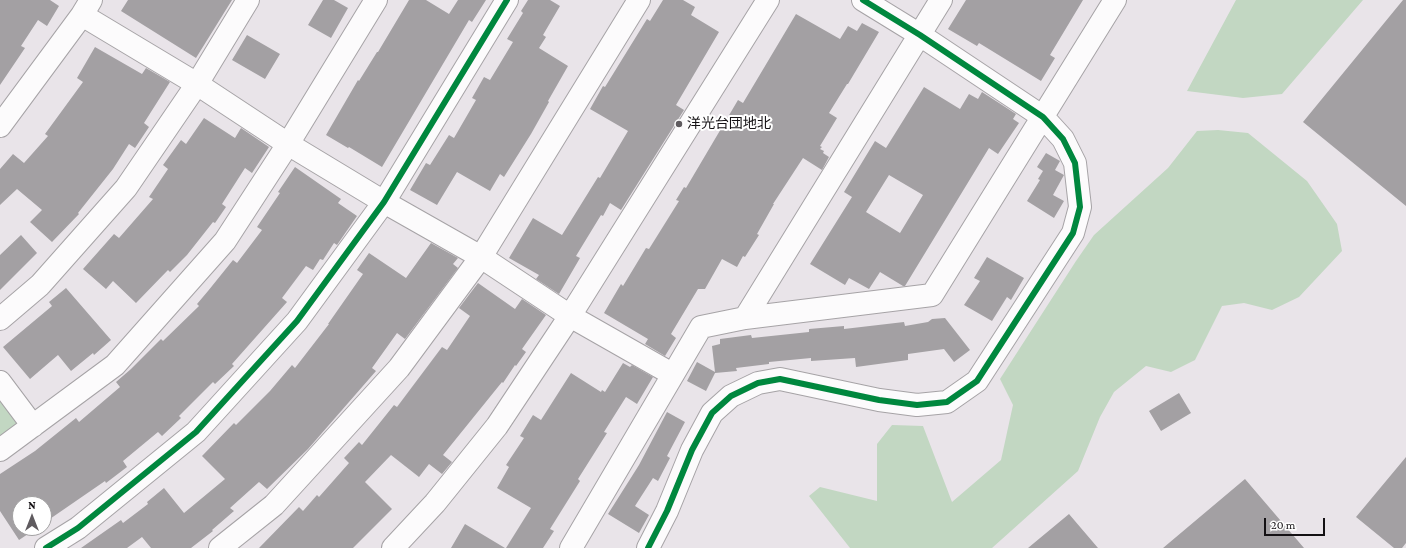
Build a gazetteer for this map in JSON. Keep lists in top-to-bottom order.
{
  "places": ["洋光台団地北"],
  "scale_bar": "20 m",
  "north": "top"
}
